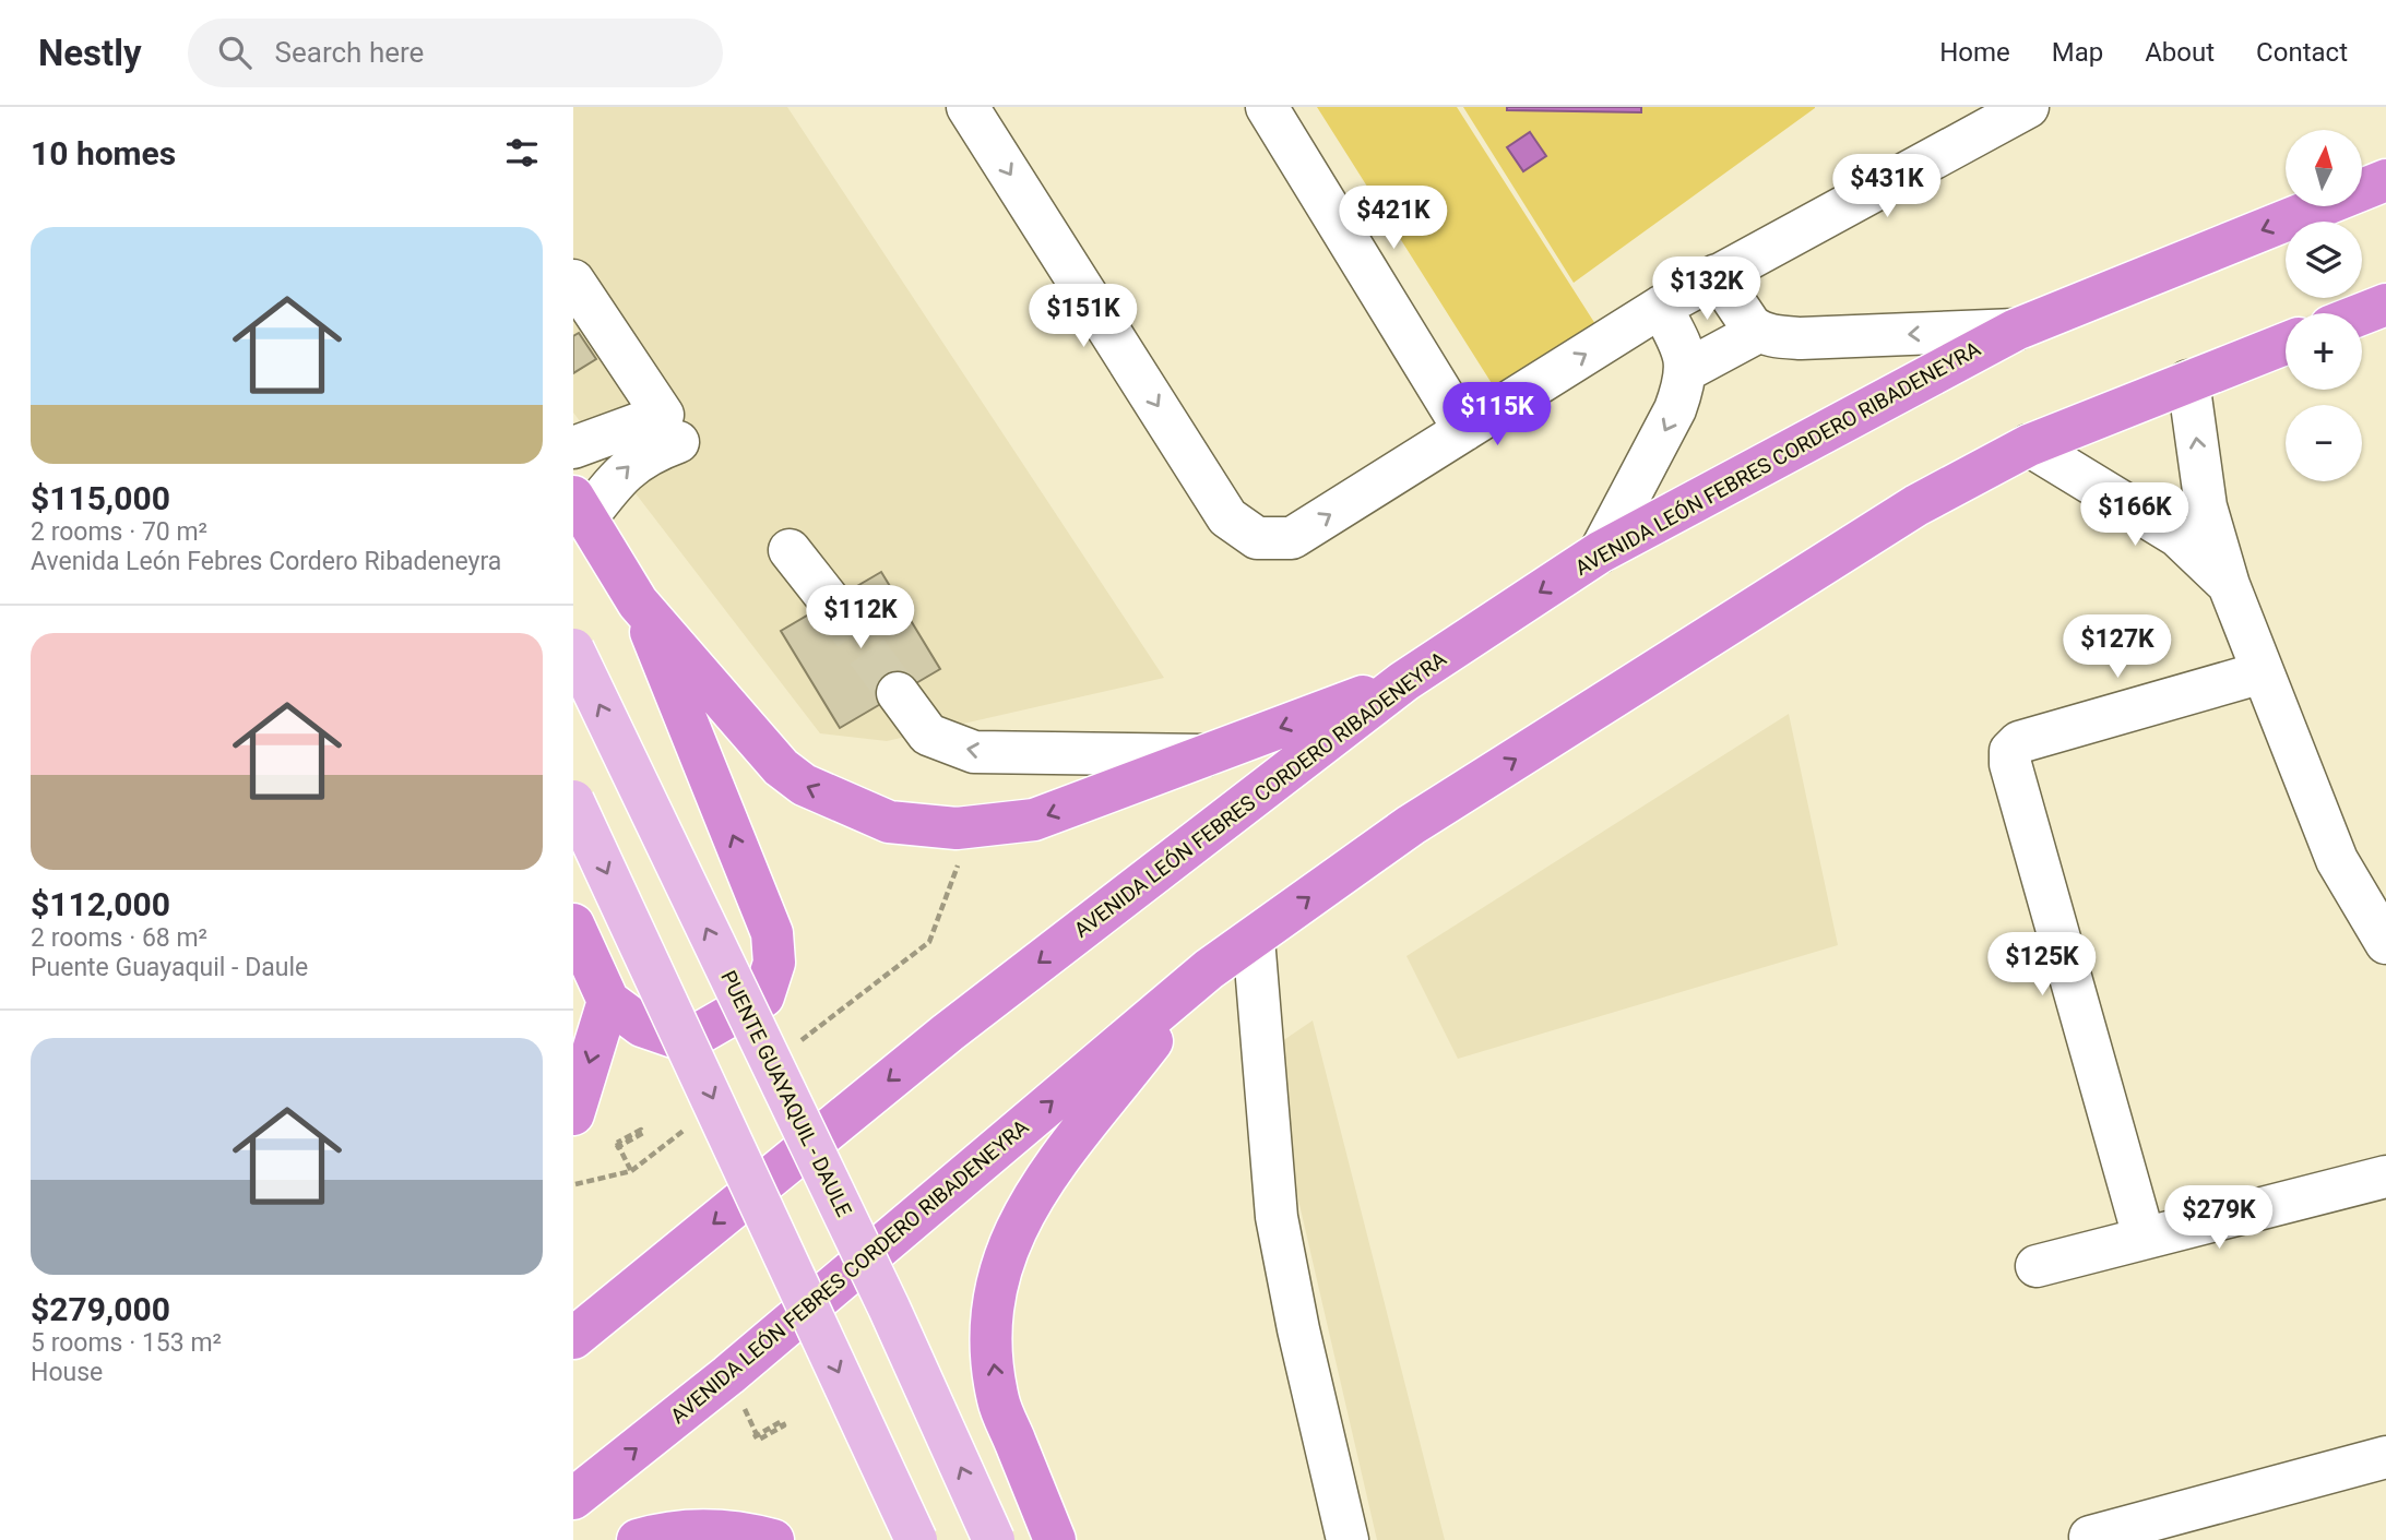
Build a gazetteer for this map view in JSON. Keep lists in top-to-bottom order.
{
  "streets": {
    "highway": ["AVENIDA LEÓN FEBRES CORDERO RIBADENEYRA"],
    "main road": ["PUENTE GUAYAQUIL - DAULE"]
  },
  "north": "top",
  "page": {
    "header": "Nestly",
    "search": "Search here",
    "nav": [
      "Home",
      "Map",
      "About",
      "Contact"
    ],
    "heading": "10 homes",
    "map_buttons": ["+", "−"],
    "price": [
      "$431K",
      "$421K",
      "$132K",
      "$151K",
      "$115K",
      "$166K",
      "$112K",
      "$127K",
      "$125K",
      "$279K"
    ],
    "list": [
      {
        "name": "$115,000",
        "note": "2 rooms · 70 m² · Avenida León Febres Cordero Ribadeneyra"
      },
      {
        "name": "$112,000",
        "note": "2 rooms · 68 m² · Puente Guayaquil - Daule"
      },
      {
        "name": "$279,000",
        "note": "5 rooms · 153 m² · House"
      }
    ]
  }
}
